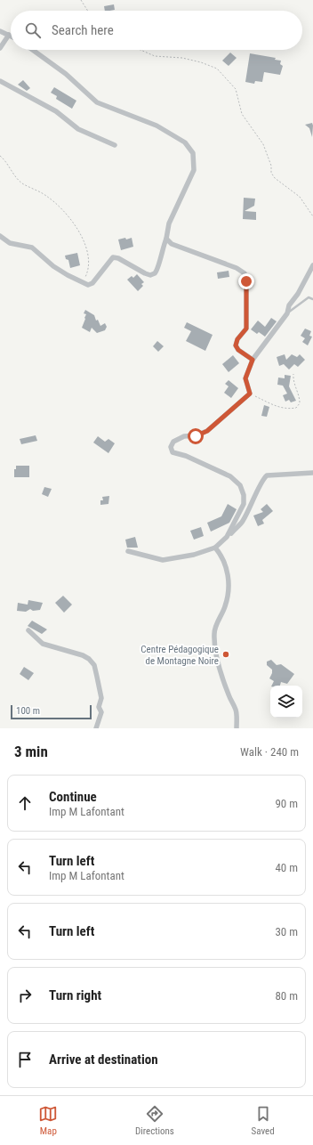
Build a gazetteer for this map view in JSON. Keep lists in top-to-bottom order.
{
  "places": ["Centre Pédagogique de Montagne Noire"],
  "scale_bar": "100 m",
  "page": {
    "search": "Search here",
    "scale": "100 m",
    "heading": ["3 min", "Walk · 240 m"],
    "list": [
      ["Continue", "Imp M Lafontant", "90 m"],
      ["Turn left", "Imp M Lafontant", "40 m"],
      ["Turn left", "30 m"],
      ["Turn right", "80 m"],
      "Arrive at destination"
    ],
    "nav": ["Map", "Directions", "Saved"]
  }
}
